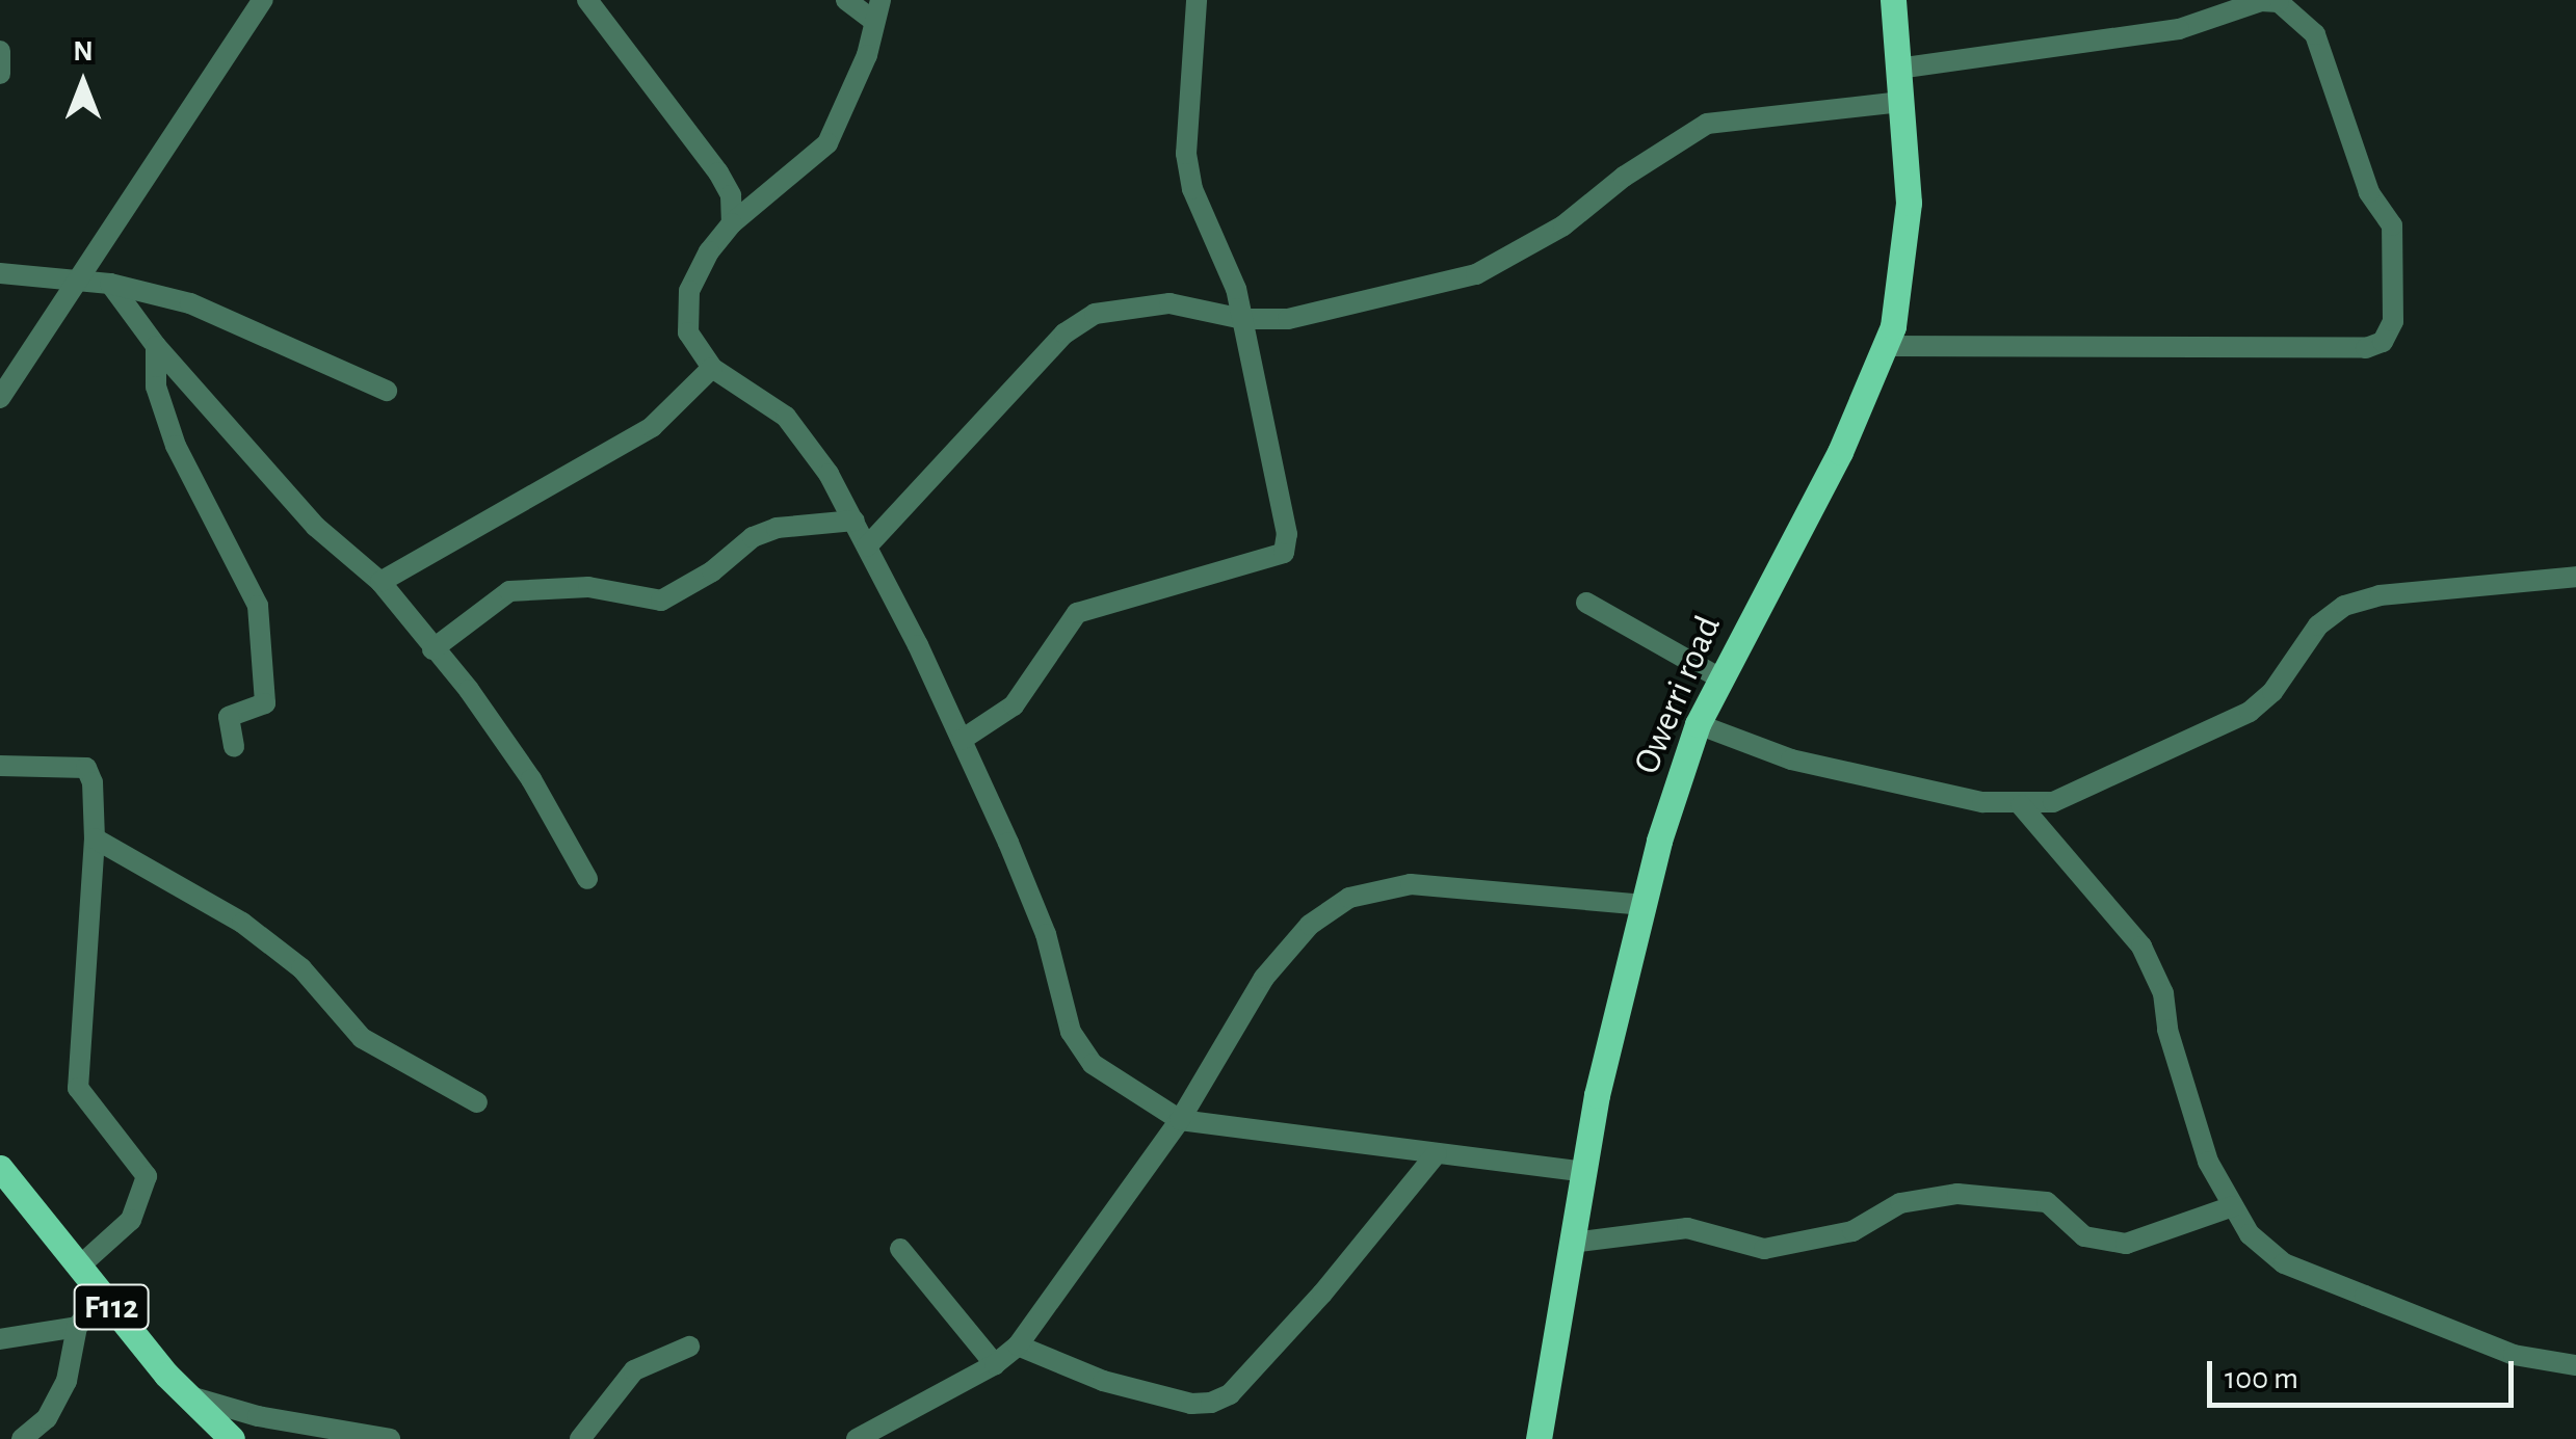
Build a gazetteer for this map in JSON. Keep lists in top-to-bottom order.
{
  "streets": {
    "main road": ["Owerri road", "F112"]
  },
  "scale_bar": "100 m",
  "north": "top"
}
